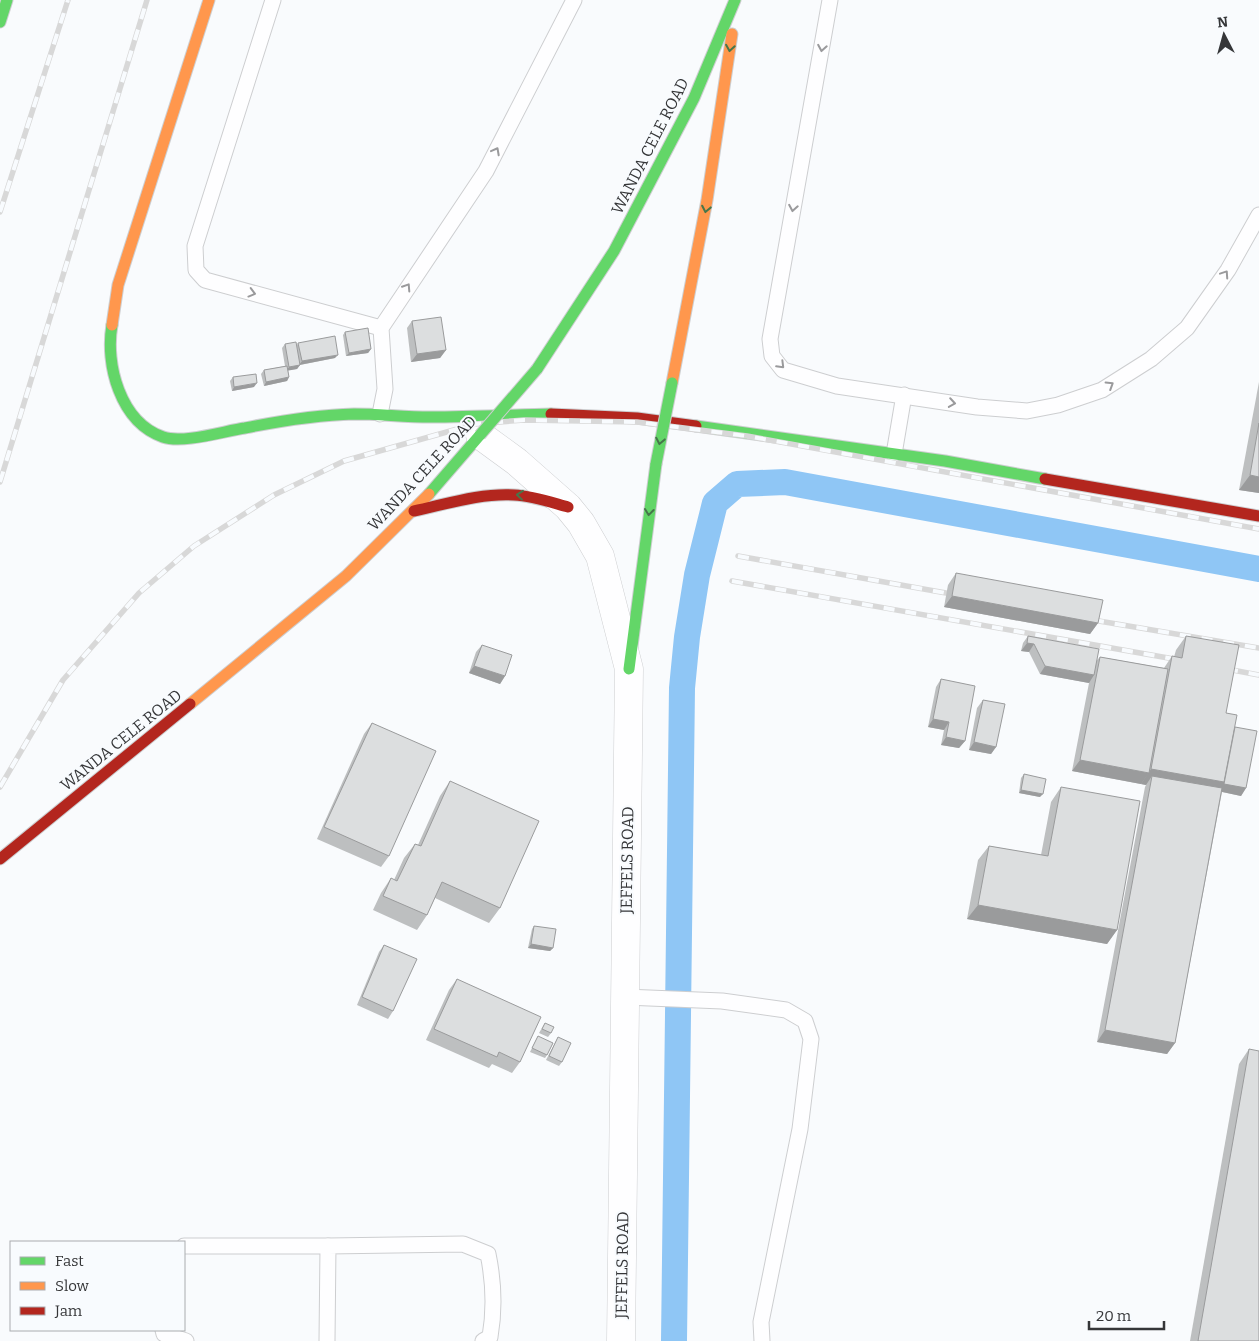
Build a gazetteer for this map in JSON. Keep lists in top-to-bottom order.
{
  "streets": {
    "main road": ["WANDA CELE ROAD"],
    "street": ["JEFFELS ROAD"]
  },
  "crossings": [
    ["WANDA CELE ROAD", "JEFFELS ROAD"]
  ],
  "legend": ["Fast", "Slow", "Jam"],
  "scale_bar": "20 m",
  "north": "top"
}
